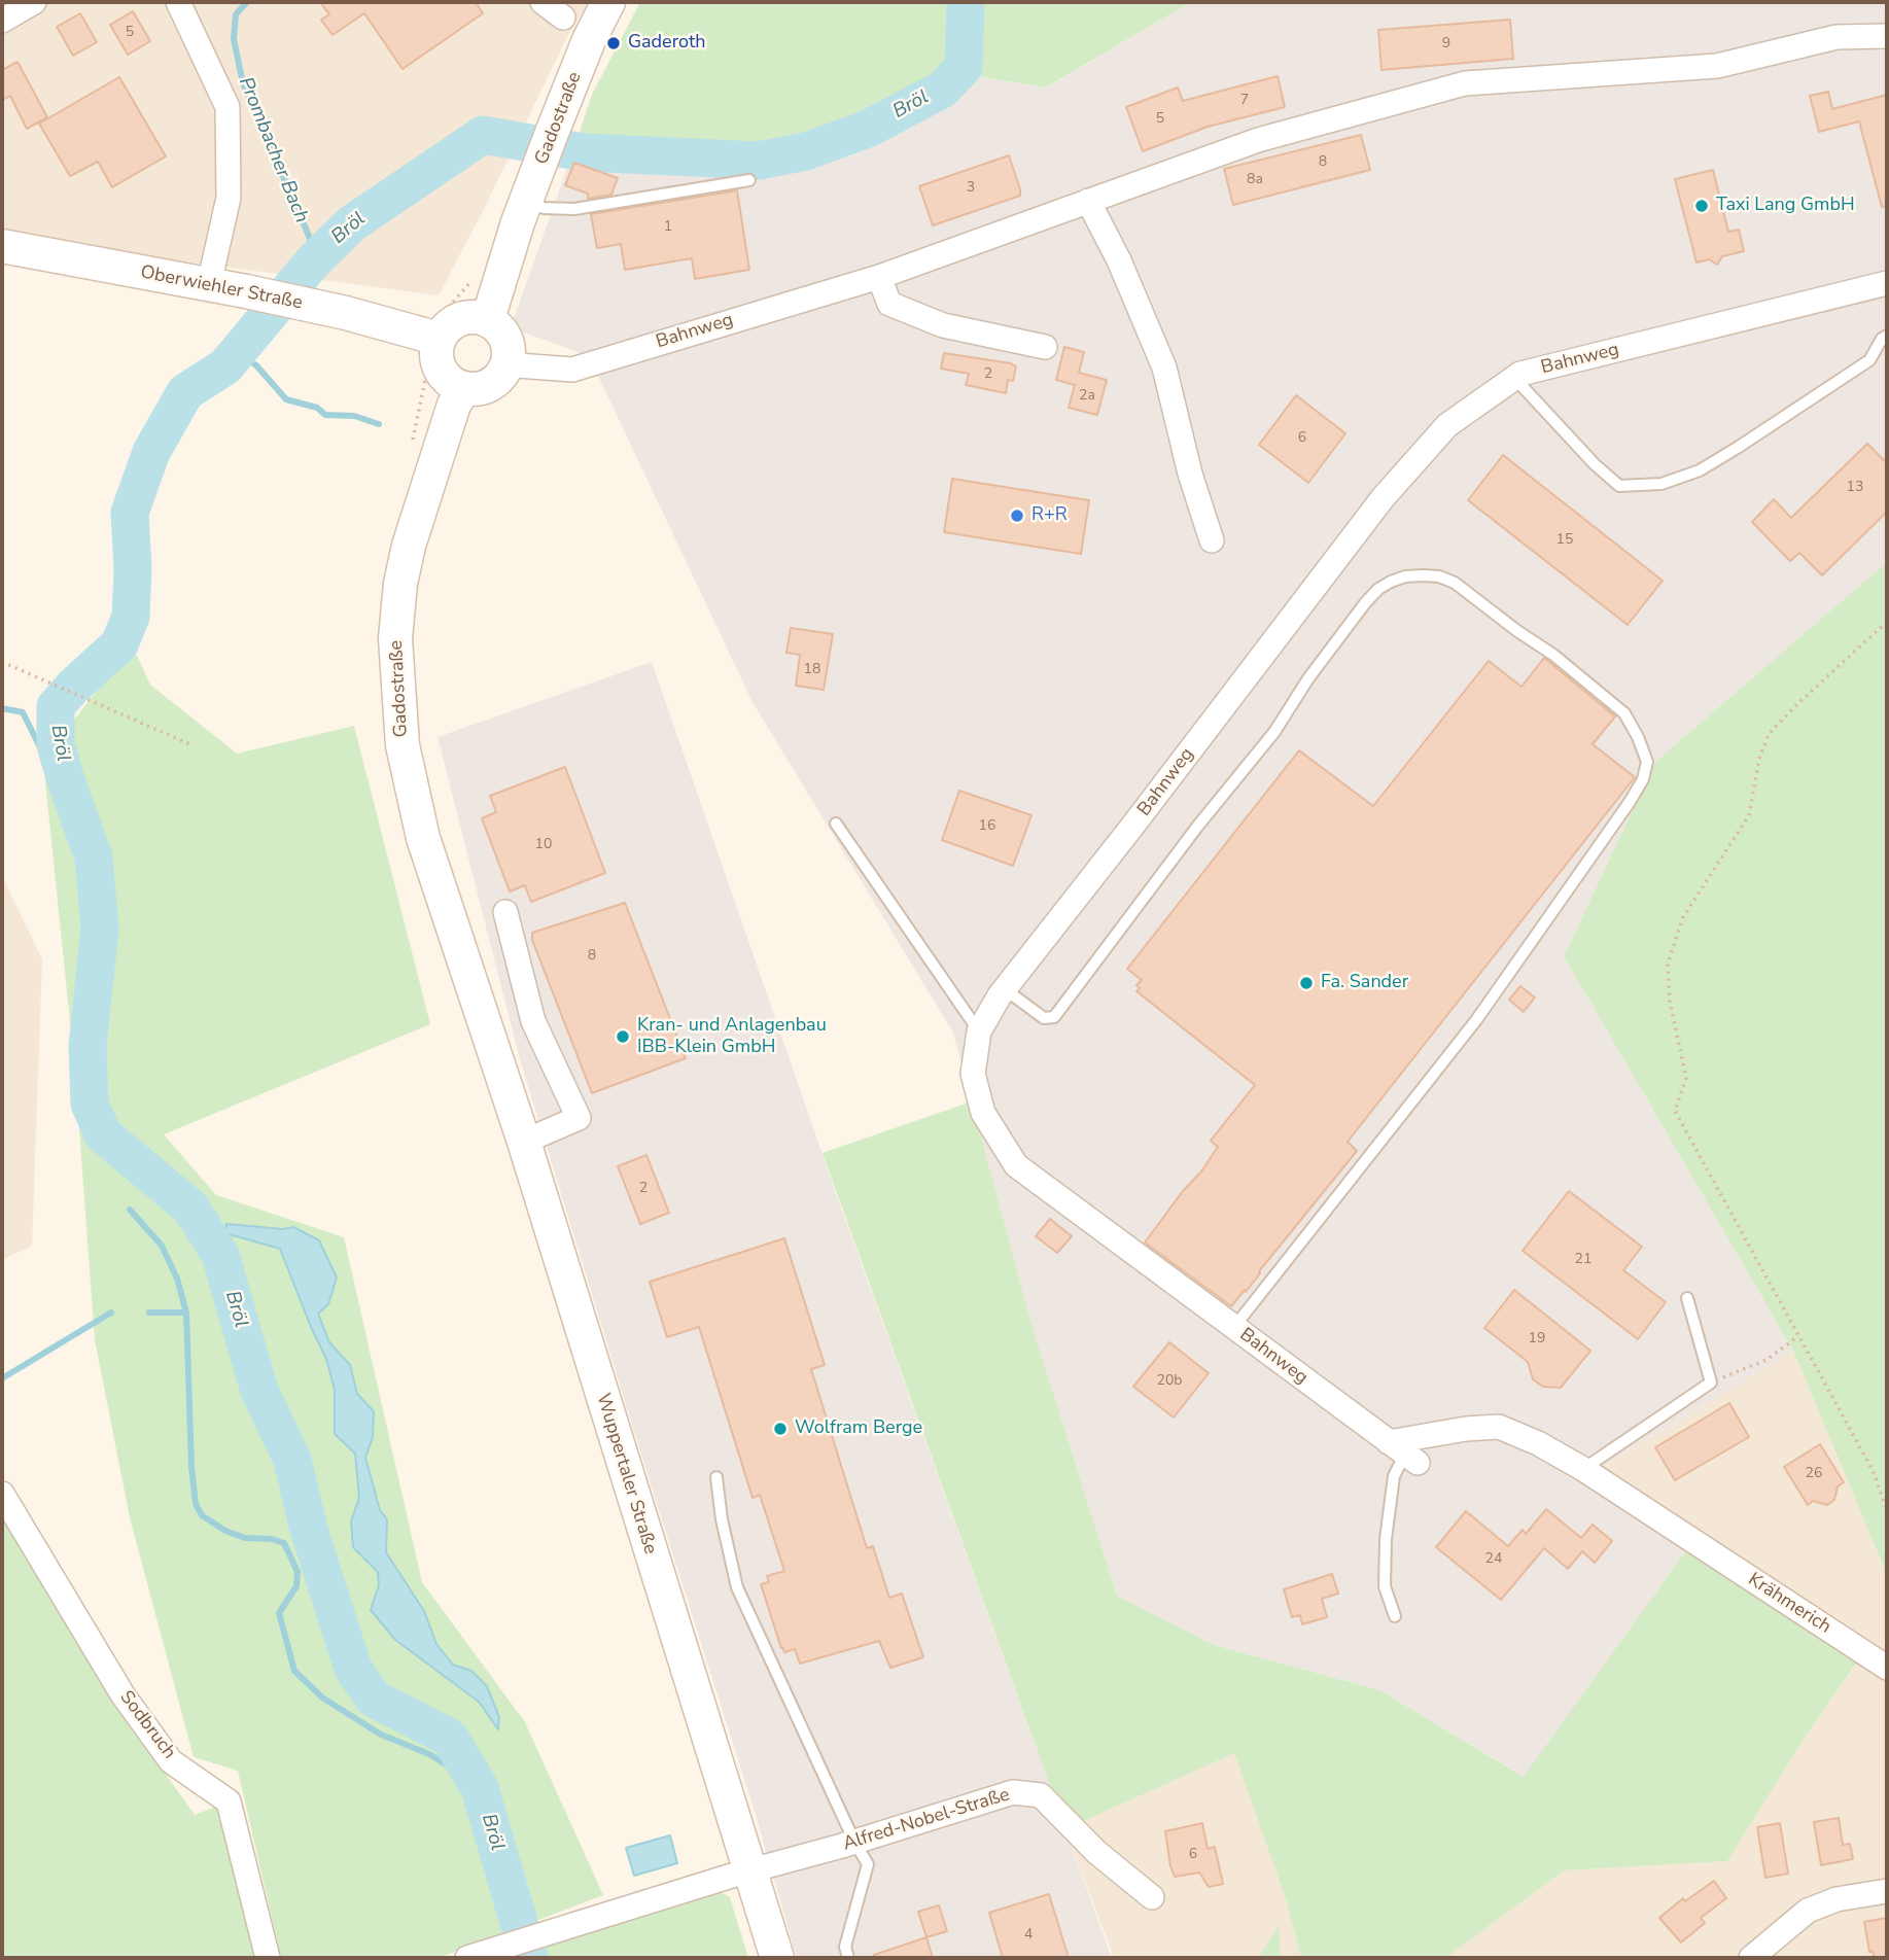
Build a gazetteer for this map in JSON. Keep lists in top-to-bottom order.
{
  "streets": {
    "main road": ["Gadostraße", "Oberwiehler Straße", "Wuppertaler Straße"],
    "street": [
      "Bahnweg",
      "Krähmerich",
      "Sodbruch",
      "Alfred-Nobel-Straße"
    ]
  },
  "crossings": [
    ["Gadostraße", "Oberwiehler Straße"],
    ["Gadostraße", "Bahnweg"],
    ["Gadostraße", "Wuppertaler Straße"],
    ["Oberwiehler Straße", "Bahnweg"],
    ["Wuppertaler Straße", "Alfred-Nobel-Straße"]
  ],
  "water": ["Bröl", "Prombacher Bach"],
  "places": [
    "Gaderoth",
    "Taxi Lang GmbH",
    "R+R",
    "Fa. Sander",
    "Kran- und Anlagenbau IBB-Klein GmbH",
    "Wolfram Berge"
  ],
  "house_numbers": [
    "5",
    "9",
    "7",
    "5",
    "8",
    "8a",
    "3",
    "1",
    "2",
    "2a",
    "6",
    "13",
    "15",
    "18",
    "16",
    "10",
    "8",
    "2",
    "21",
    "19",
    "20b",
    "26",
    "24",
    "6",
    "4"
  ]
}
